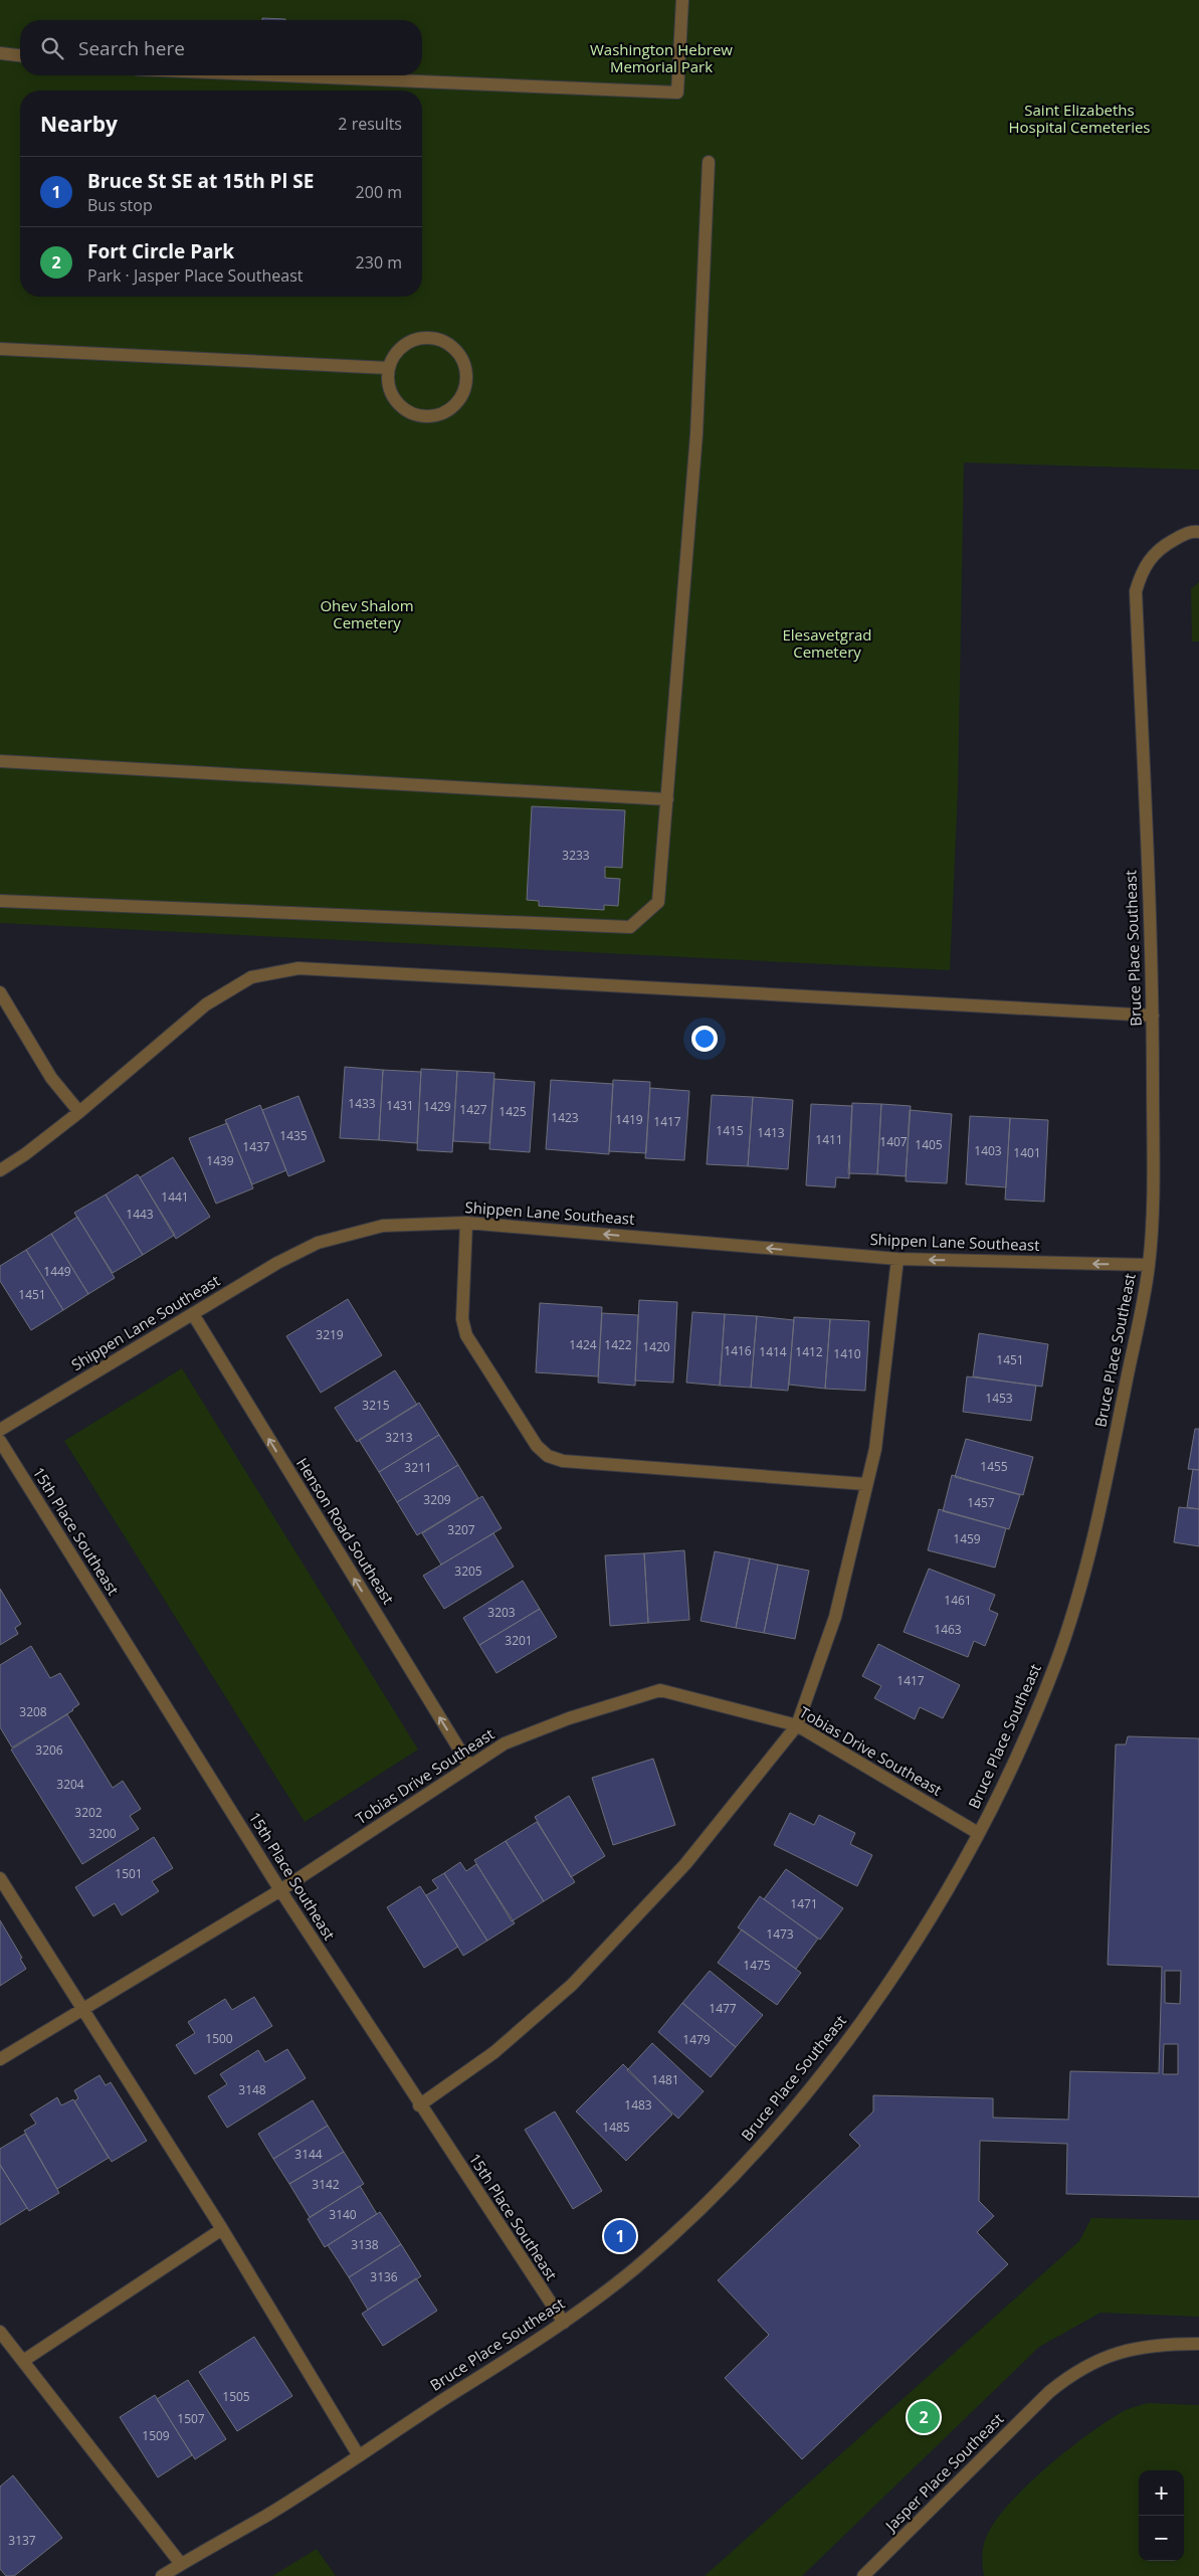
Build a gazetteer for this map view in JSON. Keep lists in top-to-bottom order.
{
  "streets": {
    "street": [
      "Bruce Place Southeast",
      "Shippen Lane Southeast",
      "15th Place Southeast",
      "Henson Road Southeast",
      "Tobias Drive Southeast",
      "Jasper Place Southeast"
    ]
  },
  "crossings": [
    ["Bruce Place Southeast", "Shippen Lane Southeast"],
    ["Bruce Place Southeast", "15th Place Southeast"],
    ["Bruce Place Southeast", "Tobias Drive Southeast"],
    ["Shippen Lane Southeast", "Henson Road Southeast"],
    ["15th Place Southeast", "Tobias Drive Southeast"],
    ["Henson Road Southeast", "Tobias Drive Southeast"]
  ],
  "one_way": ["Shippen Lane Southeast", "Henson Road Southeast"],
  "parks": [
    "Washington Hebrew Memorial Park",
    "Saint Elizabeths Hospital Cemeteries",
    "Ohev Shalom Cemetery",
    "Elesavetgrad Cemetery"
  ],
  "house_numbers": [
    "3233",
    "1433",
    "1431",
    "1429",
    "1427",
    "1425",
    "1423",
    "1419",
    "1417",
    "1415",
    "1413",
    "1435",
    "1411",
    "1407",
    "1405",
    "1437",
    "1403",
    "1401",
    "1439",
    "1441",
    "1443",
    "1449",
    "1451",
    "3219",
    "1424",
    "1422",
    "1420",
    "1416",
    "1414",
    "1412",
    "1410",
    "1451",
    "1453",
    "3215",
    "3213",
    "1455",
    "3211",
    "3209",
    "1457",
    "3207",
    "1459",
    "3205",
    "1461",
    "3203",
    "1463",
    "3201",
    "1417",
    "3208",
    "3206",
    "3204",
    "3202",
    "3200",
    "1501",
    "1471",
    "1473",
    "1475",
    "1477",
    "1500",
    "1479",
    "1481",
    "3148",
    "1483",
    "1485",
    "3144",
    "3142",
    "3140",
    "3138",
    "3136",
    "1505",
    "1507",
    "1509",
    "3137"
  ],
  "page": {
    "search": "Search here",
    "heading": ["Nearby", "2 results"],
    "list": [
      {
        "mark": "1",
        "name": "Bruce St SE at 15th Pl SE",
        "note": "Bus stop",
        "value": "200 m"
      },
      {
        "mark": "2",
        "name": "Fort Circle Park",
        "note": "Park · Jasper Place Southeast",
        "value": "230 m"
      }
    ],
    "pins": ["1", "2"],
    "map_buttons": ["+", "−"]
  }
}
